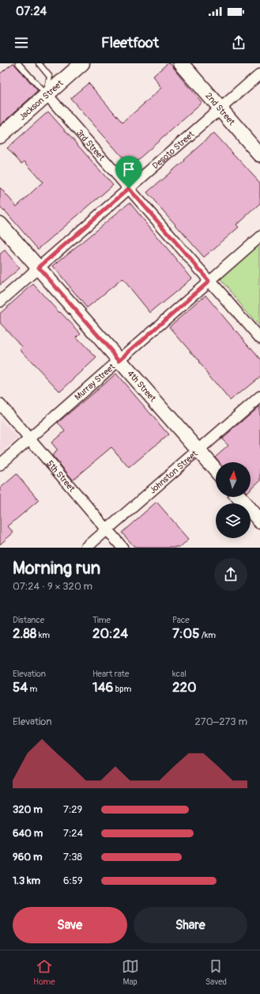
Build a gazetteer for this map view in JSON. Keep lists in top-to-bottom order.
{
  "streets": {
    "main road": ["Jackson Street", "2nd Street", "4th Street"],
    "street": [
      "3rd Street",
      "Desoto Street",
      "Murray Street",
      "Johnston Street",
      "5th Street"
    ]
  },
  "crossings": [
    ["Jackson Street", "3rd Street"],
    ["2nd Street", "Desoto Street"],
    ["3rd Street", "Desoto Street"],
    ["3rd Street", "Murray Street"],
    ["Desoto Street", "4th Street"],
    ["Murray Street", "4th Street"],
    ["Murray Street", "5th Street"],
    ["4th Street", "Johnston Street"],
    ["Johnston Street", "5th Street"]
  ],
  "north": "top",
  "page": {
    "status": "07:24",
    "header": "Fleetfoot",
    "heading": ["Morning run", "07:24 · 9 × 320 m"],
    "stats": [
      ["Distance", "2.88 km"],
      ["Time", "20:24"],
      ["Pace", "7:05 /km"],
      ["Elevation", "54 m"],
      ["Heart rate", "146 bpm"],
      ["kcal", "220"]
    ],
    "chart": ["Elevation", "270–273 m"],
    "list": [
      {
        "name": "320 m",
        "note": "7:29"
      },
      {
        "name": "640 m",
        "note": "7:24"
      },
      {
        "name": "960 m",
        "note": "7:38"
      },
      {
        "name": "1.3 km",
        "note": "6:59"
      }
    ],
    "buttons": ["Save", "Share"],
    "tabs": ["Home", "Map", "Saved"]
  }
}
